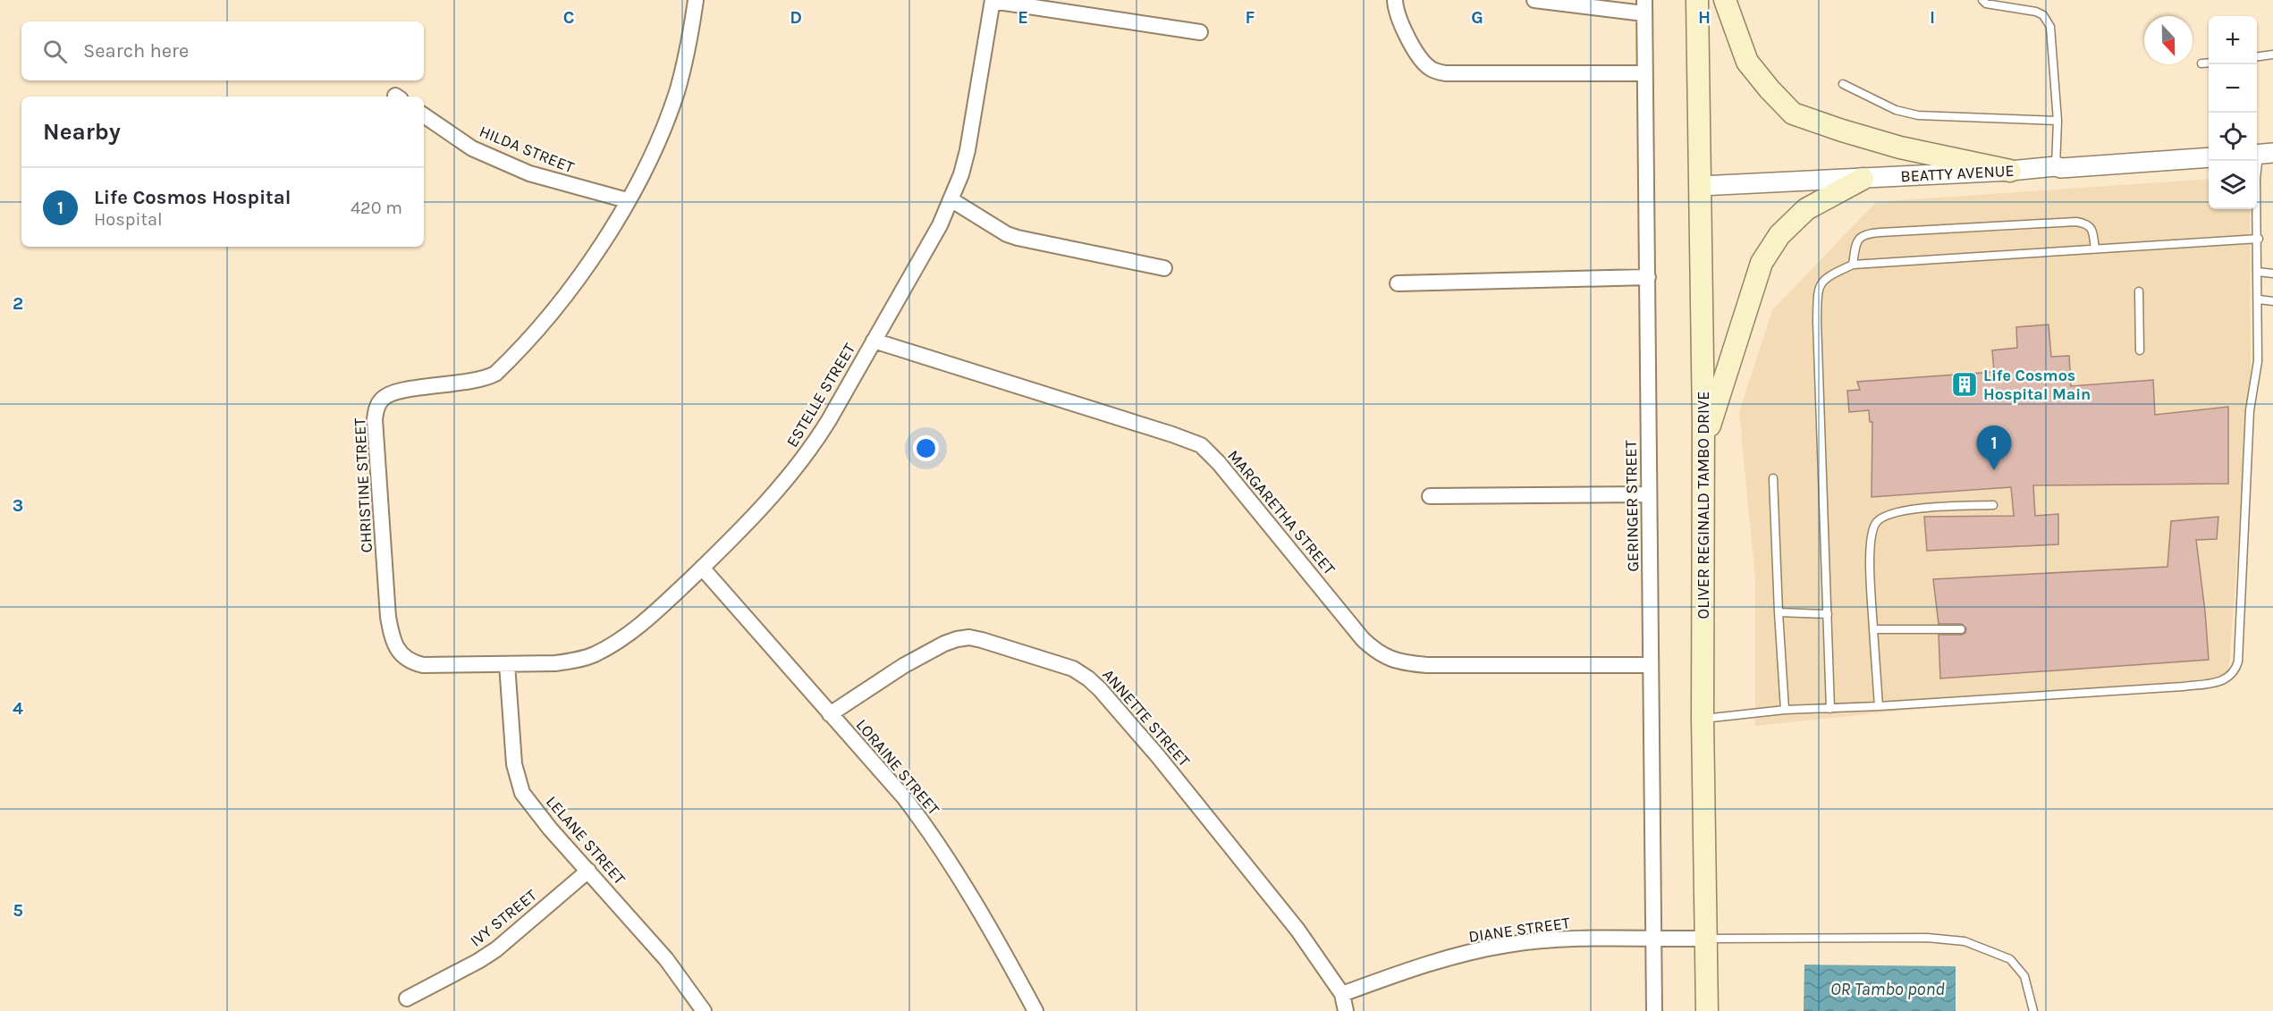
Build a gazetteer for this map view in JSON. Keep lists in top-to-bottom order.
{
  "streets": {
    "main road": ["OLIVER REGINALD TAMBO DRIVE"],
    "street": [
      "HILDA STREET",
      "BEATTY AVENUE",
      "ESTELLE STREET",
      "CHRISTINE STREET",
      "GERINGER STREET",
      "MARGARETHA STREET",
      "ANNETTE STREET",
      "LORAINE STREET",
      "LELANE STREET",
      "IVY STREET",
      "DIANE STREET"
    ]
  },
  "crossings": [
    ["HILDA STREET", "CHRISTINE STREET"],
    ["BEATTY AVENUE", "OLIVER REGINALD TAMBO DRIVE"],
    ["ESTELLE STREET", "CHRISTINE STREET"],
    ["ESTELLE STREET", "MARGARETHA STREET"],
    ["ESTELLE STREET", "LORAINE STREET"],
    ["ESTELLE STREET", "LELANE STREET"],
    ["CHRISTINE STREET", "LELANE STREET"],
    ["OLIVER REGINALD TAMBO DRIVE", "DIANE STREET"],
    ["GERINGER STREET", "MARGARETHA STREET"],
    ["GERINGER STREET", "DIANE STREET"],
    ["ANNETTE STREET", "LORAINE STREET"],
    ["ANNETTE STREET", "DIANE STREET"],
    ["LELANE STREET", "IVY STREET"]
  ],
  "water": ["OR Tambo pond"],
  "places": {
    "building": ["Life Cosmos Hospital Main"]
  },
  "north": "bottom",
  "page": {
    "map_buttons": ["+", "−"],
    "search": "Search here",
    "heading": "Nearby",
    "list": [
      {
        "mark": "1",
        "name": "Life Cosmos Hospital",
        "note": "Hospital",
        "value": "420 m"
      }
    ],
    "pins": "1"
  },
  "grid": {
    "columns": [
      "C",
      "D",
      "E",
      "F",
      "G",
      "H",
      "I"
    ],
    "rows": [
      "2",
      "3",
      "4",
      "5"
    ]
  }
}
